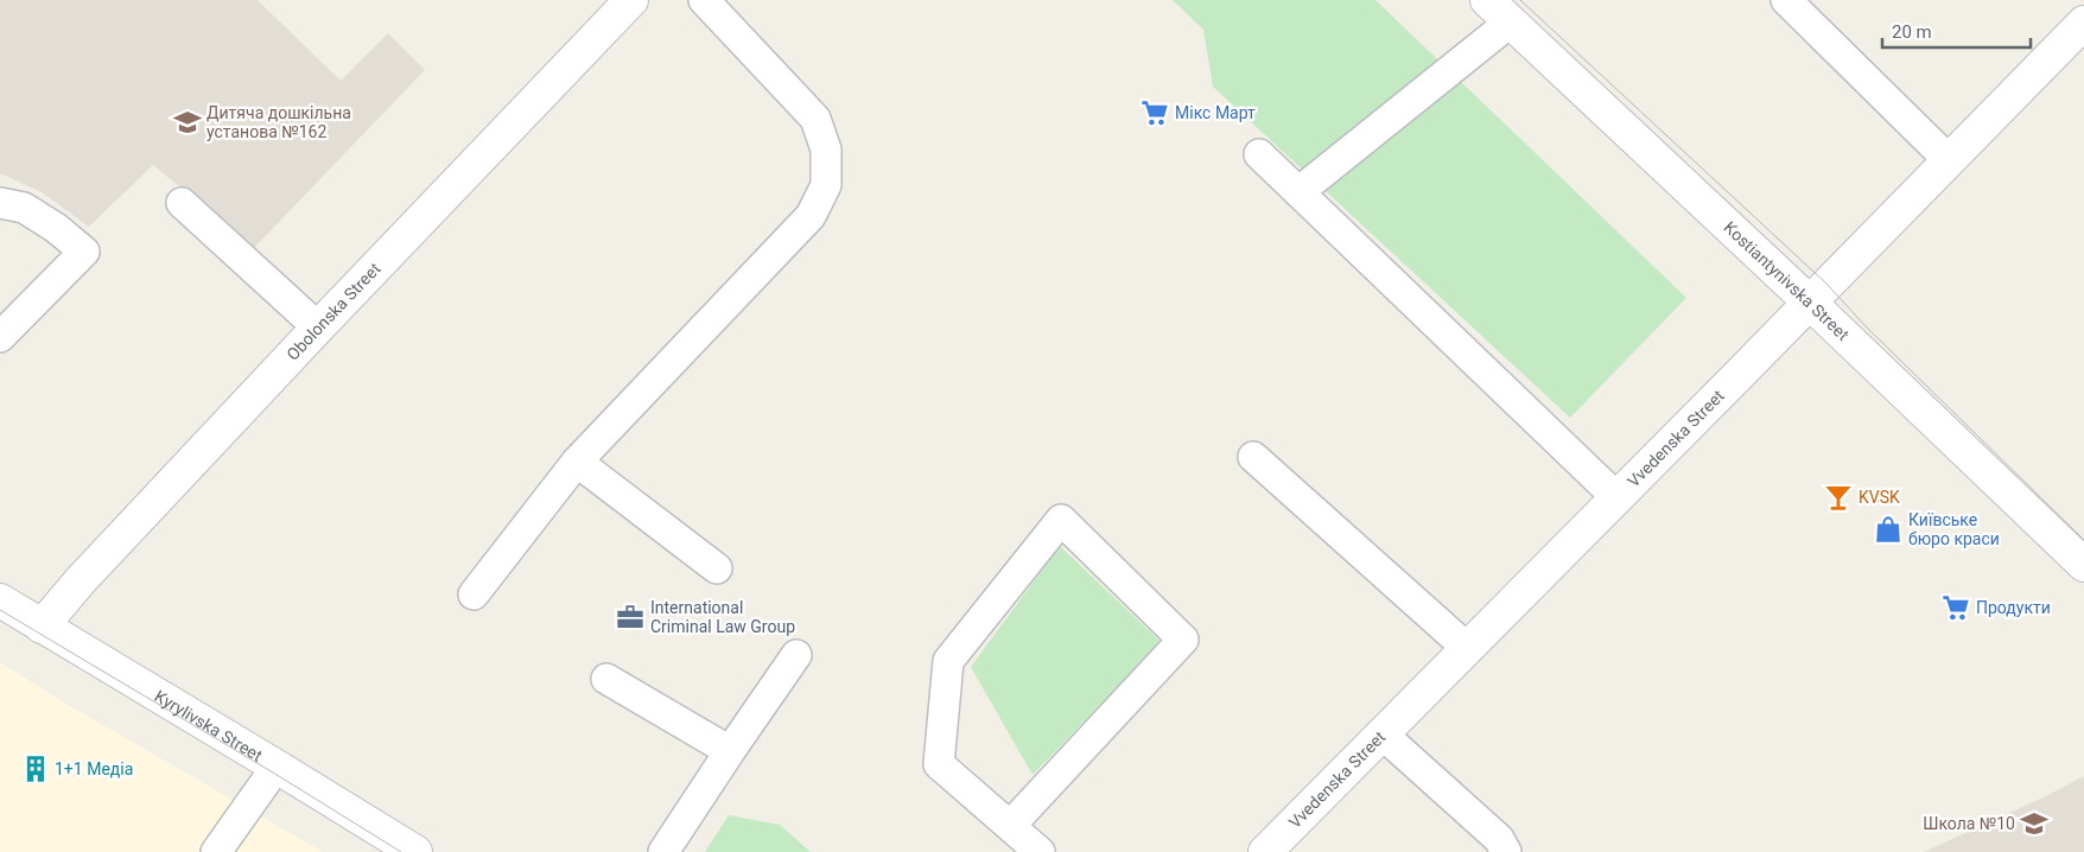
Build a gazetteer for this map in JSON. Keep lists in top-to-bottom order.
{
  "streets": {
    "street": [
      "Kostiantynivska Street",
      "Obolonska Street",
      "Vvedenska Street",
      "Kyrylivska Street"
    ]
  },
  "crossings": [
    ["Kostiantynivska Street", "Vvedenska Street"],
    ["Obolonska Street", "Kyrylivska Street"]
  ],
  "places": {
    "supermarket": ["Мікс Март", "Продукти"],
    "school or university": ["Дитяча дошкільна установа №162", "Школа №10"],
    "bar": ["KVSK"],
    "shop": ["Київське бюро краси"],
    "office": ["International Criminal Law Group"],
    "building": ["1+1 Медіа"]
  },
  "scale_bar": "20 m"
}
